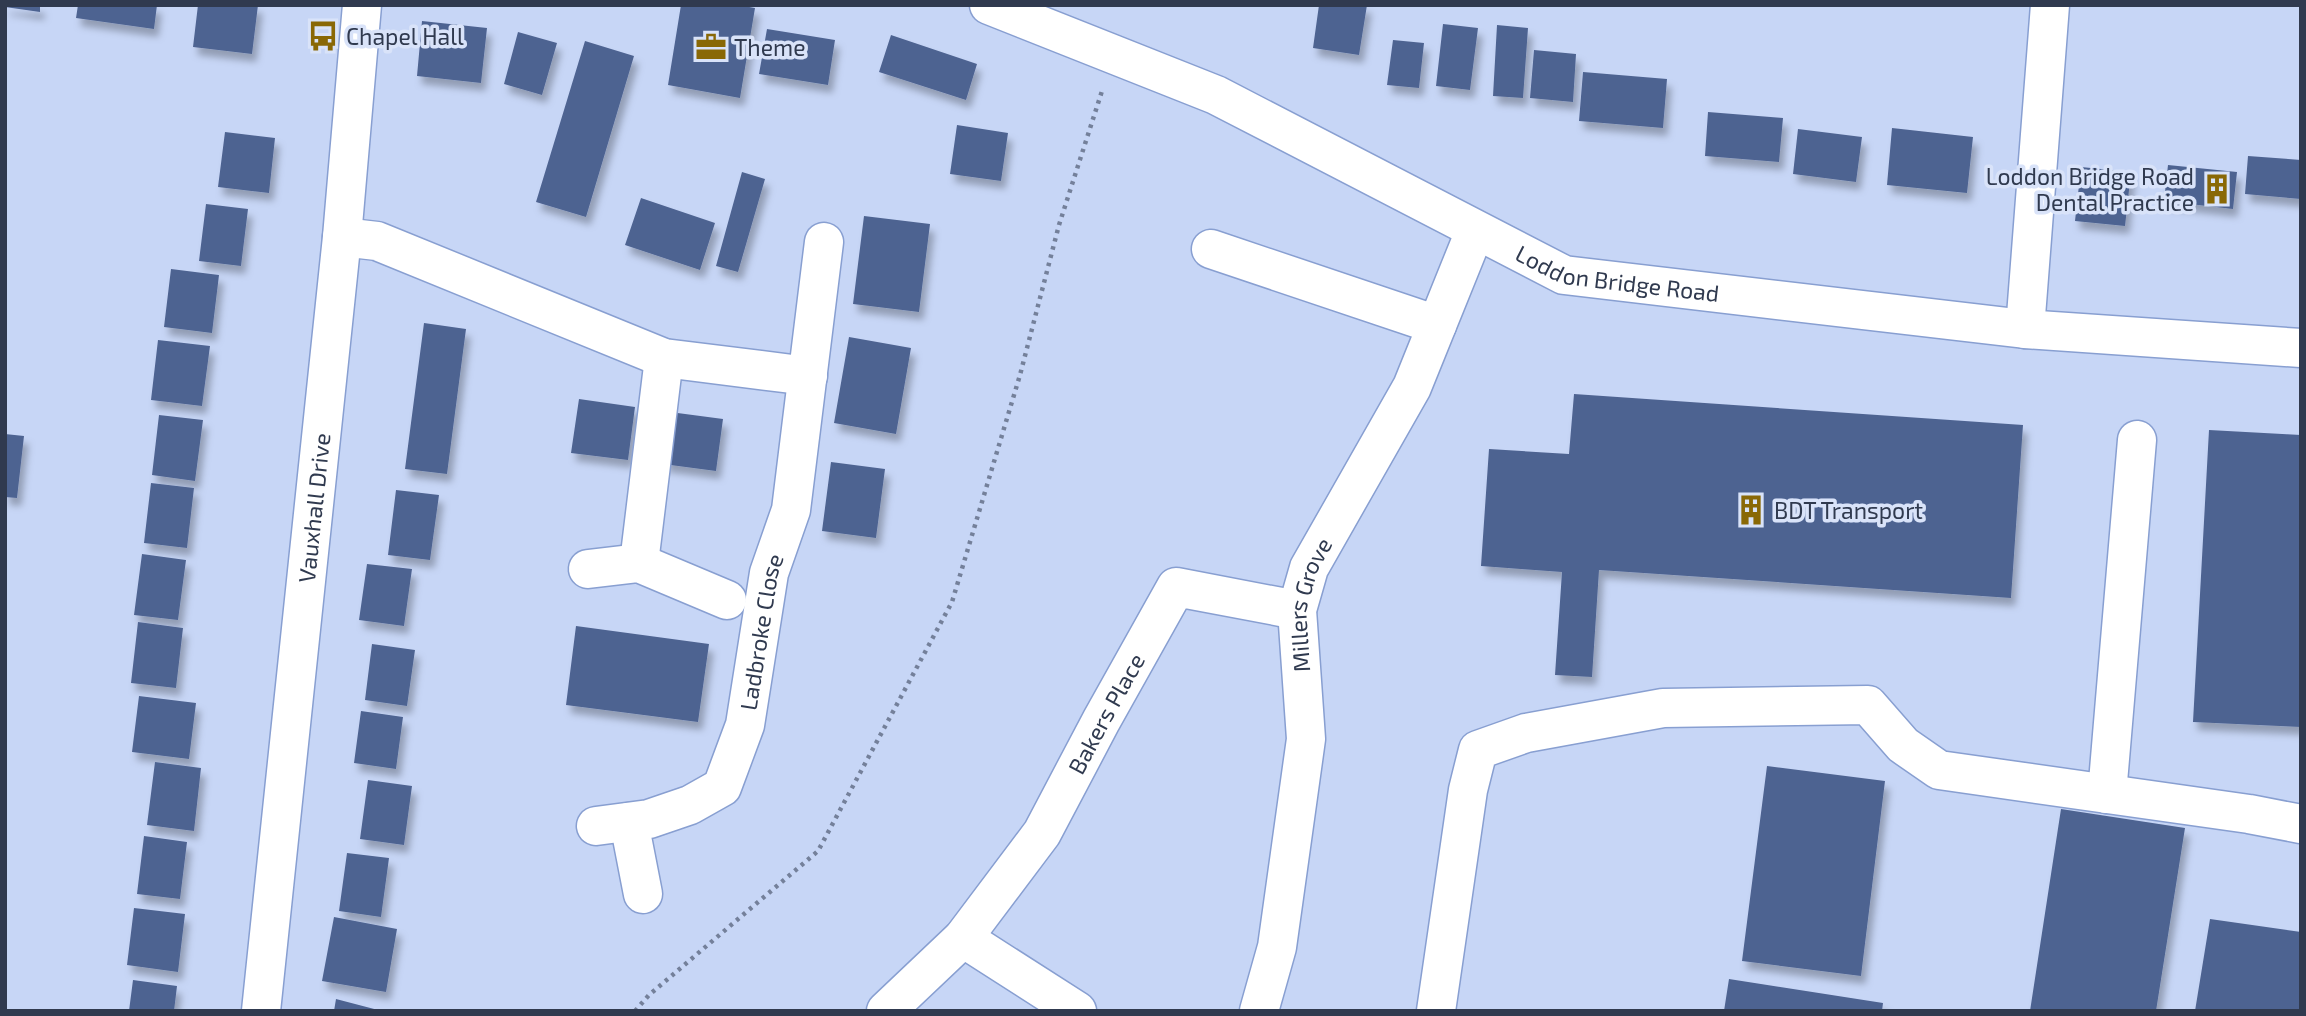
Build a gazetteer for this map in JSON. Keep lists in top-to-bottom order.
{
  "streets": {
    "street": [
      "Loddon Bridge Road",
      "Vauxhall Drive",
      "Millers Grove",
      "Ladbroke Close",
      "Bakers Place"
    ]
  },
  "crossings": [
    ["Loddon Bridge Road", "Millers Grove"],
    ["Millers Grove", "Bakers Place"]
  ],
  "places": {
    "bus stop": ["Chapel Hall"],
    "office": ["Theme"],
    "building": ["Loddon Bridge Road Dental Practice", "BDT Transport"]
  }
}
